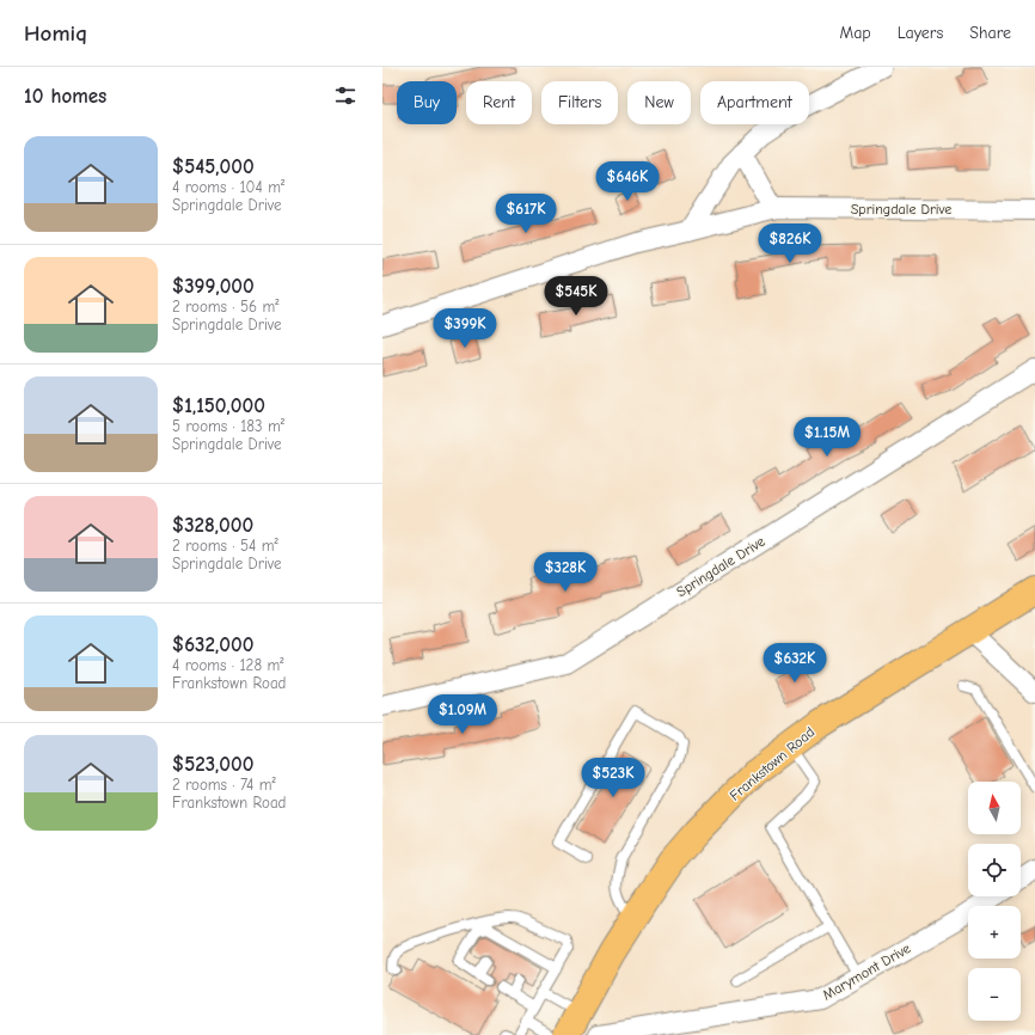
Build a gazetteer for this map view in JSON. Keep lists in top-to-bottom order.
{
  "streets": {
    "main road": ["Frankstown Road"],
    "street": ["Springdale Drive", "Marymont Drive"]
  },
  "north": "top",
  "page": {
    "header": "Homiq",
    "nav": ["Map", "Layers", "Share"],
    "heading": "10 homes",
    "chip": [
      "Buy",
      "Rent",
      "Filters",
      "New",
      "Apartment"
    ],
    "list": [
      {
        "name": "$545,000",
        "note": "4 rooms · 104 m² · Springdale Drive"
      },
      {
        "name": "$399,000",
        "note": "2 rooms · 56 m² · Springdale Drive"
      },
      {
        "name": "$1,150,000",
        "note": "5 rooms · 183 m² · Springdale Drive"
      },
      {
        "name": "$328,000",
        "note": "2 rooms · 54 m² · Springdale Drive"
      },
      {
        "name": "$632,000",
        "note": "4 rooms · 128 m² · Frankstown Road"
      },
      {
        "name": "$523,000",
        "note": "2 rooms · 74 m² · Frankstown Road"
      }
    ],
    "price": [
      "$646K",
      "$617K",
      "$826K",
      "$545K",
      "$399K",
      "$1.15M",
      "$328K",
      "$632K",
      "$1.09M",
      "$523K"
    ],
    "map_buttons": ["+", "−"]
  }
}
